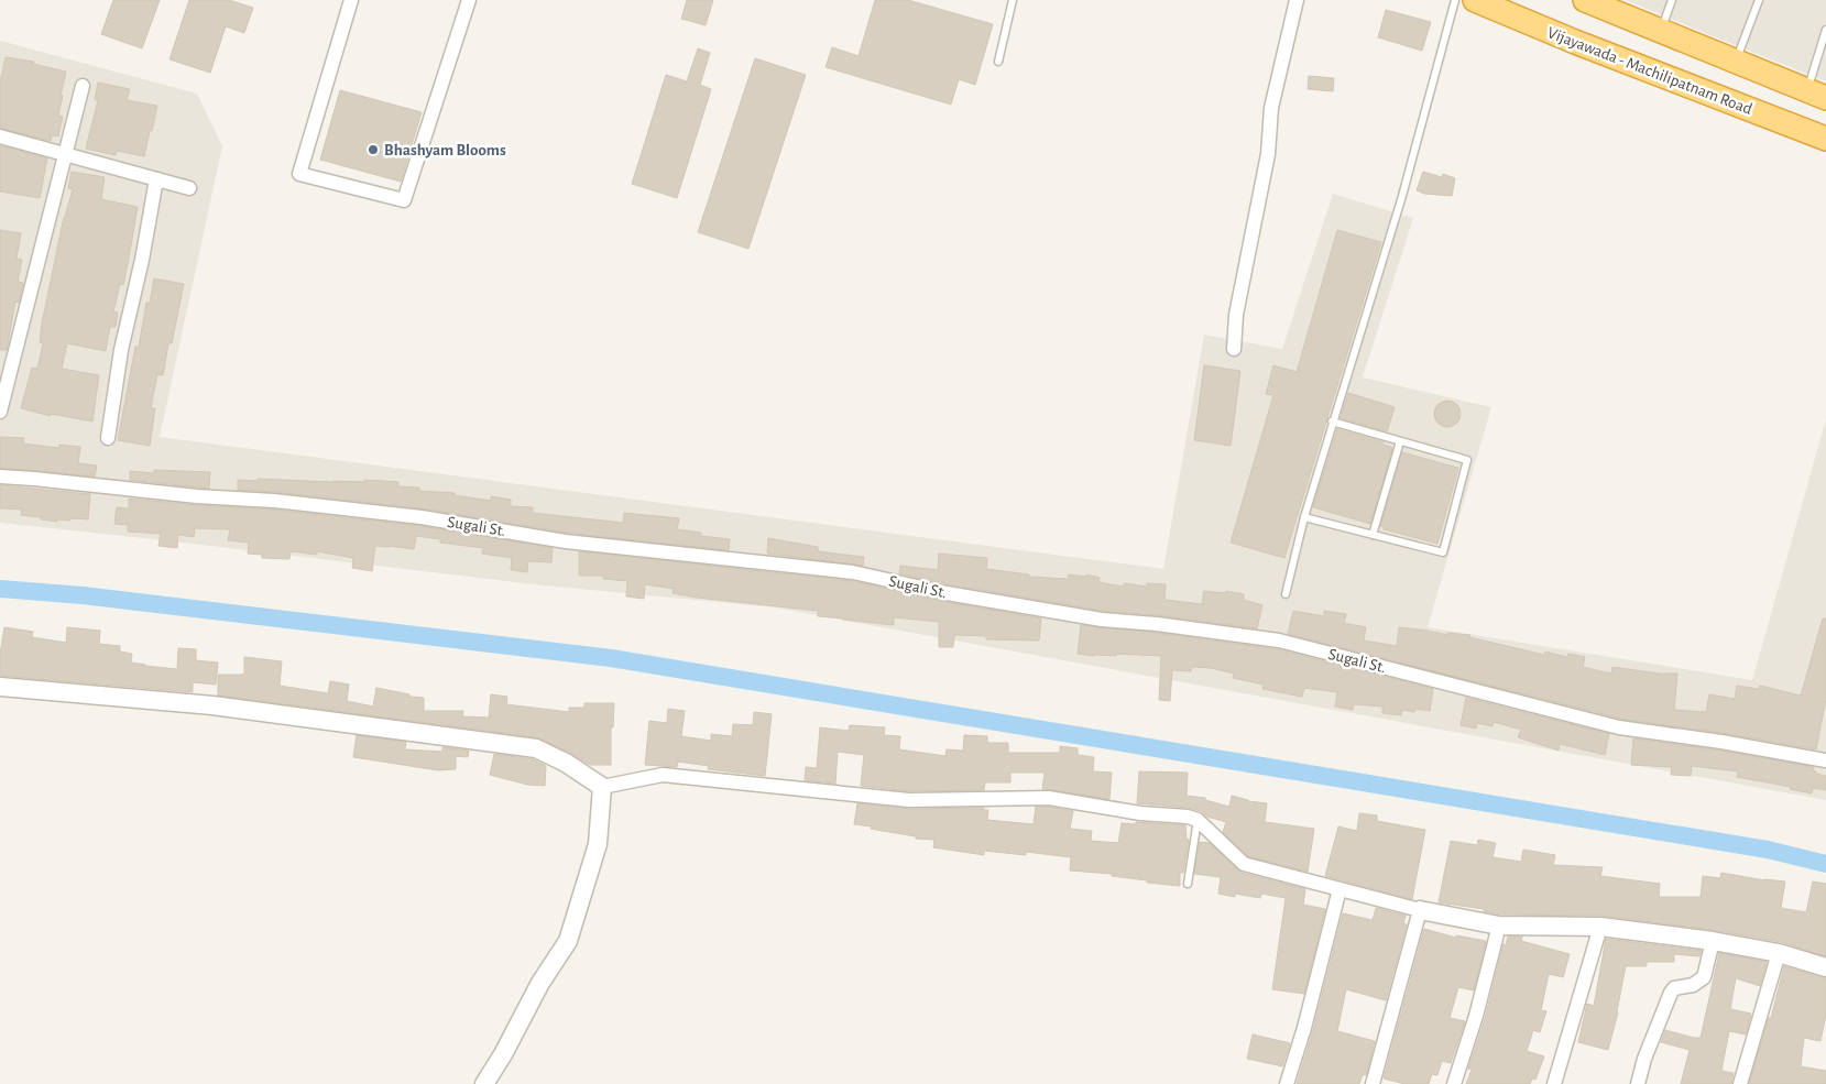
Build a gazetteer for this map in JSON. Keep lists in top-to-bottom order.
{
  "streets": {
    "highway": ["Vijayawada - Machilipatnam Road"],
    "street": ["Sugali St."]
  },
  "places": ["Bhashyam Blooms"]
}
